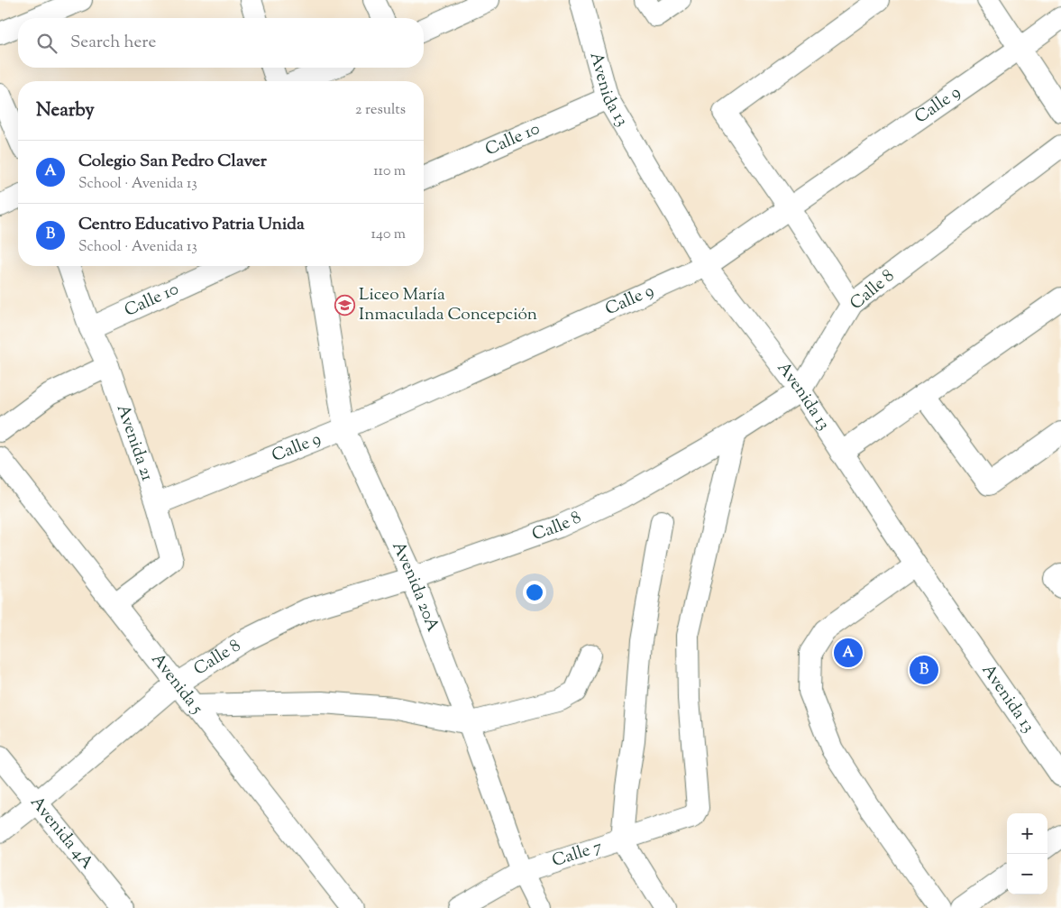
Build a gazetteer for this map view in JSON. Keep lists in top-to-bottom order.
{
  "streets": {
    "street": [
      "Avenida 13",
      "Calle 9",
      "Calle 10",
      "Calle 8",
      "Avenida 21",
      "Avenida 20A",
      "Avenida 5",
      "Avenida 4A",
      "Calle 7"
    ]
  },
  "crossings": [
    ["Avenida 13", "Calle 9"],
    ["Avenida 13", "Calle 10"],
    ["Avenida 13", "Calle 8"],
    ["Calle 9", "Avenida 21"],
    ["Calle 9", "Avenida 20A"],
    ["Calle 10", "Avenida 21"],
    ["Calle 8", "Avenida 20A"],
    ["Calle 8", "Avenida 5"],
    ["Calle 8", "Avenida 4A"],
    ["Calle 8", "Calle 7"],
    ["Avenida 21", "Avenida 5"],
    ["Avenida 20A", "Calle 7"]
  ],
  "places": {
    "school or university": ["Liceo María Inmaculada Concepción"]
  },
  "page": {
    "search": "Search here",
    "heading": ["Nearby", "2 results"],
    "list": [
      {
        "mark": "A",
        "name": "Colegio San Pedro Claver",
        "note": "School · Avenida 13",
        "value": "110 m"
      },
      {
        "mark": "B",
        "name": "Centro Educativo Patria Unida",
        "note": "School · Avenida 13",
        "value": "140 m"
      }
    ],
    "pins": ["A", "B"],
    "map_buttons": ["+", "−"]
  }
}
